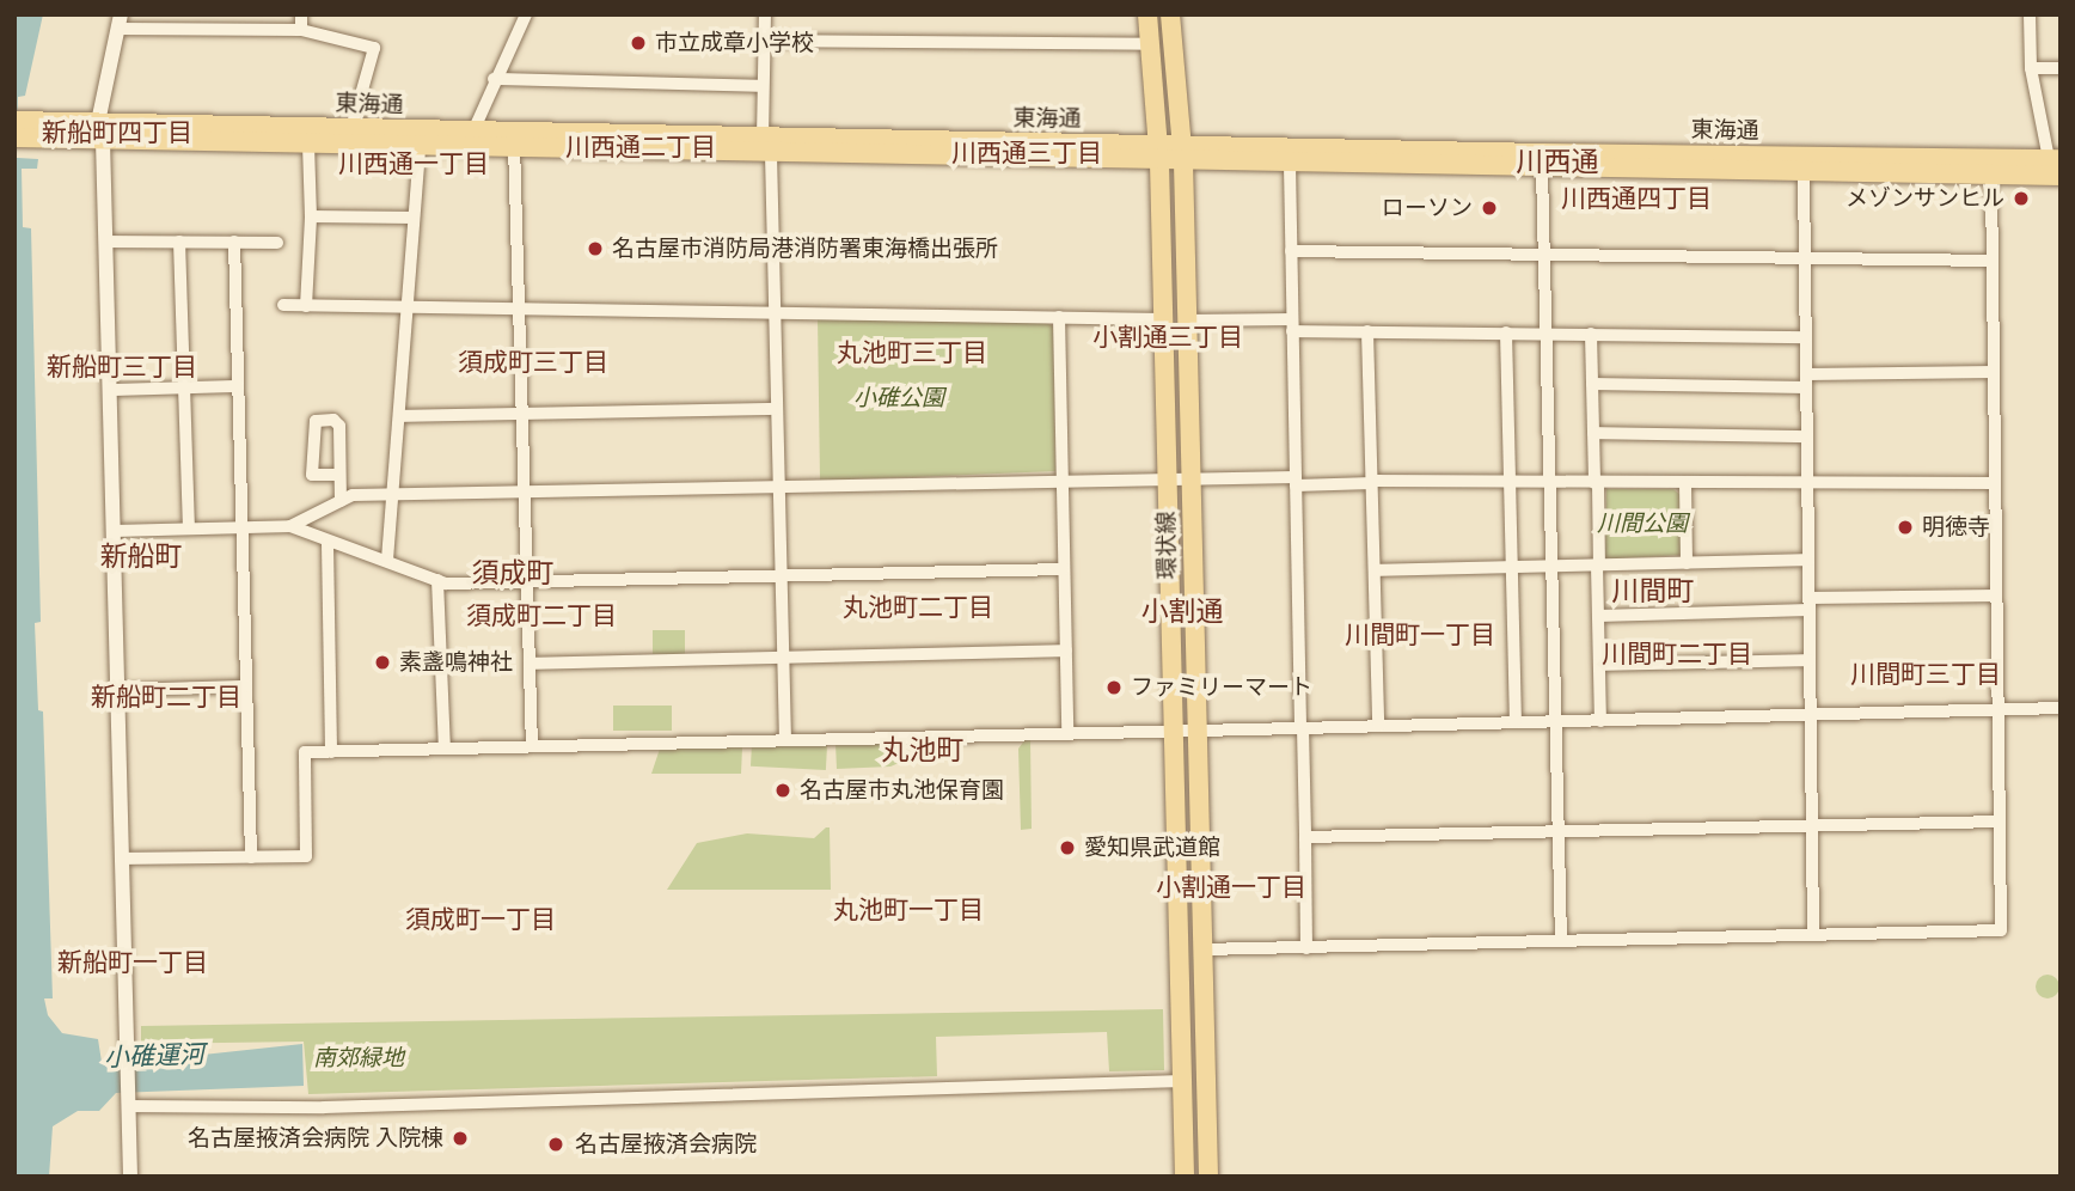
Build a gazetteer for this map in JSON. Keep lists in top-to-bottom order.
{
  "streets": {
    "main road": ["東海通", "環状線"]
  },
  "crossings": [
    ["東海通", "環状線"]
  ],
  "districts": [
    "新船町四丁目",
    "川西通二丁目",
    "川西通三丁目",
    "川西通",
    "川西通一丁目",
    "川西通四丁目",
    "小割通三丁目",
    "丸池町三丁目",
    "須成町三丁目",
    "新船町三丁目",
    "新船町",
    "須成町",
    "川間町",
    "丸池町二丁目",
    "小割通",
    "須成町二丁目",
    "川間町一丁目",
    "川間町二丁目",
    "川間町三丁目",
    "新船町二丁目",
    "丸池町",
    "小割通一丁目",
    "丸池町一丁目",
    "須成町一丁目",
    "新船町一丁目"
  ],
  "water": ["小碓運河"],
  "parks": ["小碓公園", "川間公園", "南郊緑地"],
  "places": [
    "市立成章小学校",
    "メゾンサンヒル",
    "ローソン",
    "名古屋市消防局港消防署東海橋出張所",
    "明徳寺",
    "素盞鳴神社",
    "ファミリーマート",
    "名古屋市丸池保育園",
    "愛知県武道館",
    "名古屋掖済会病院 入院棟",
    "名古屋掖済会病院"
  ]
}
